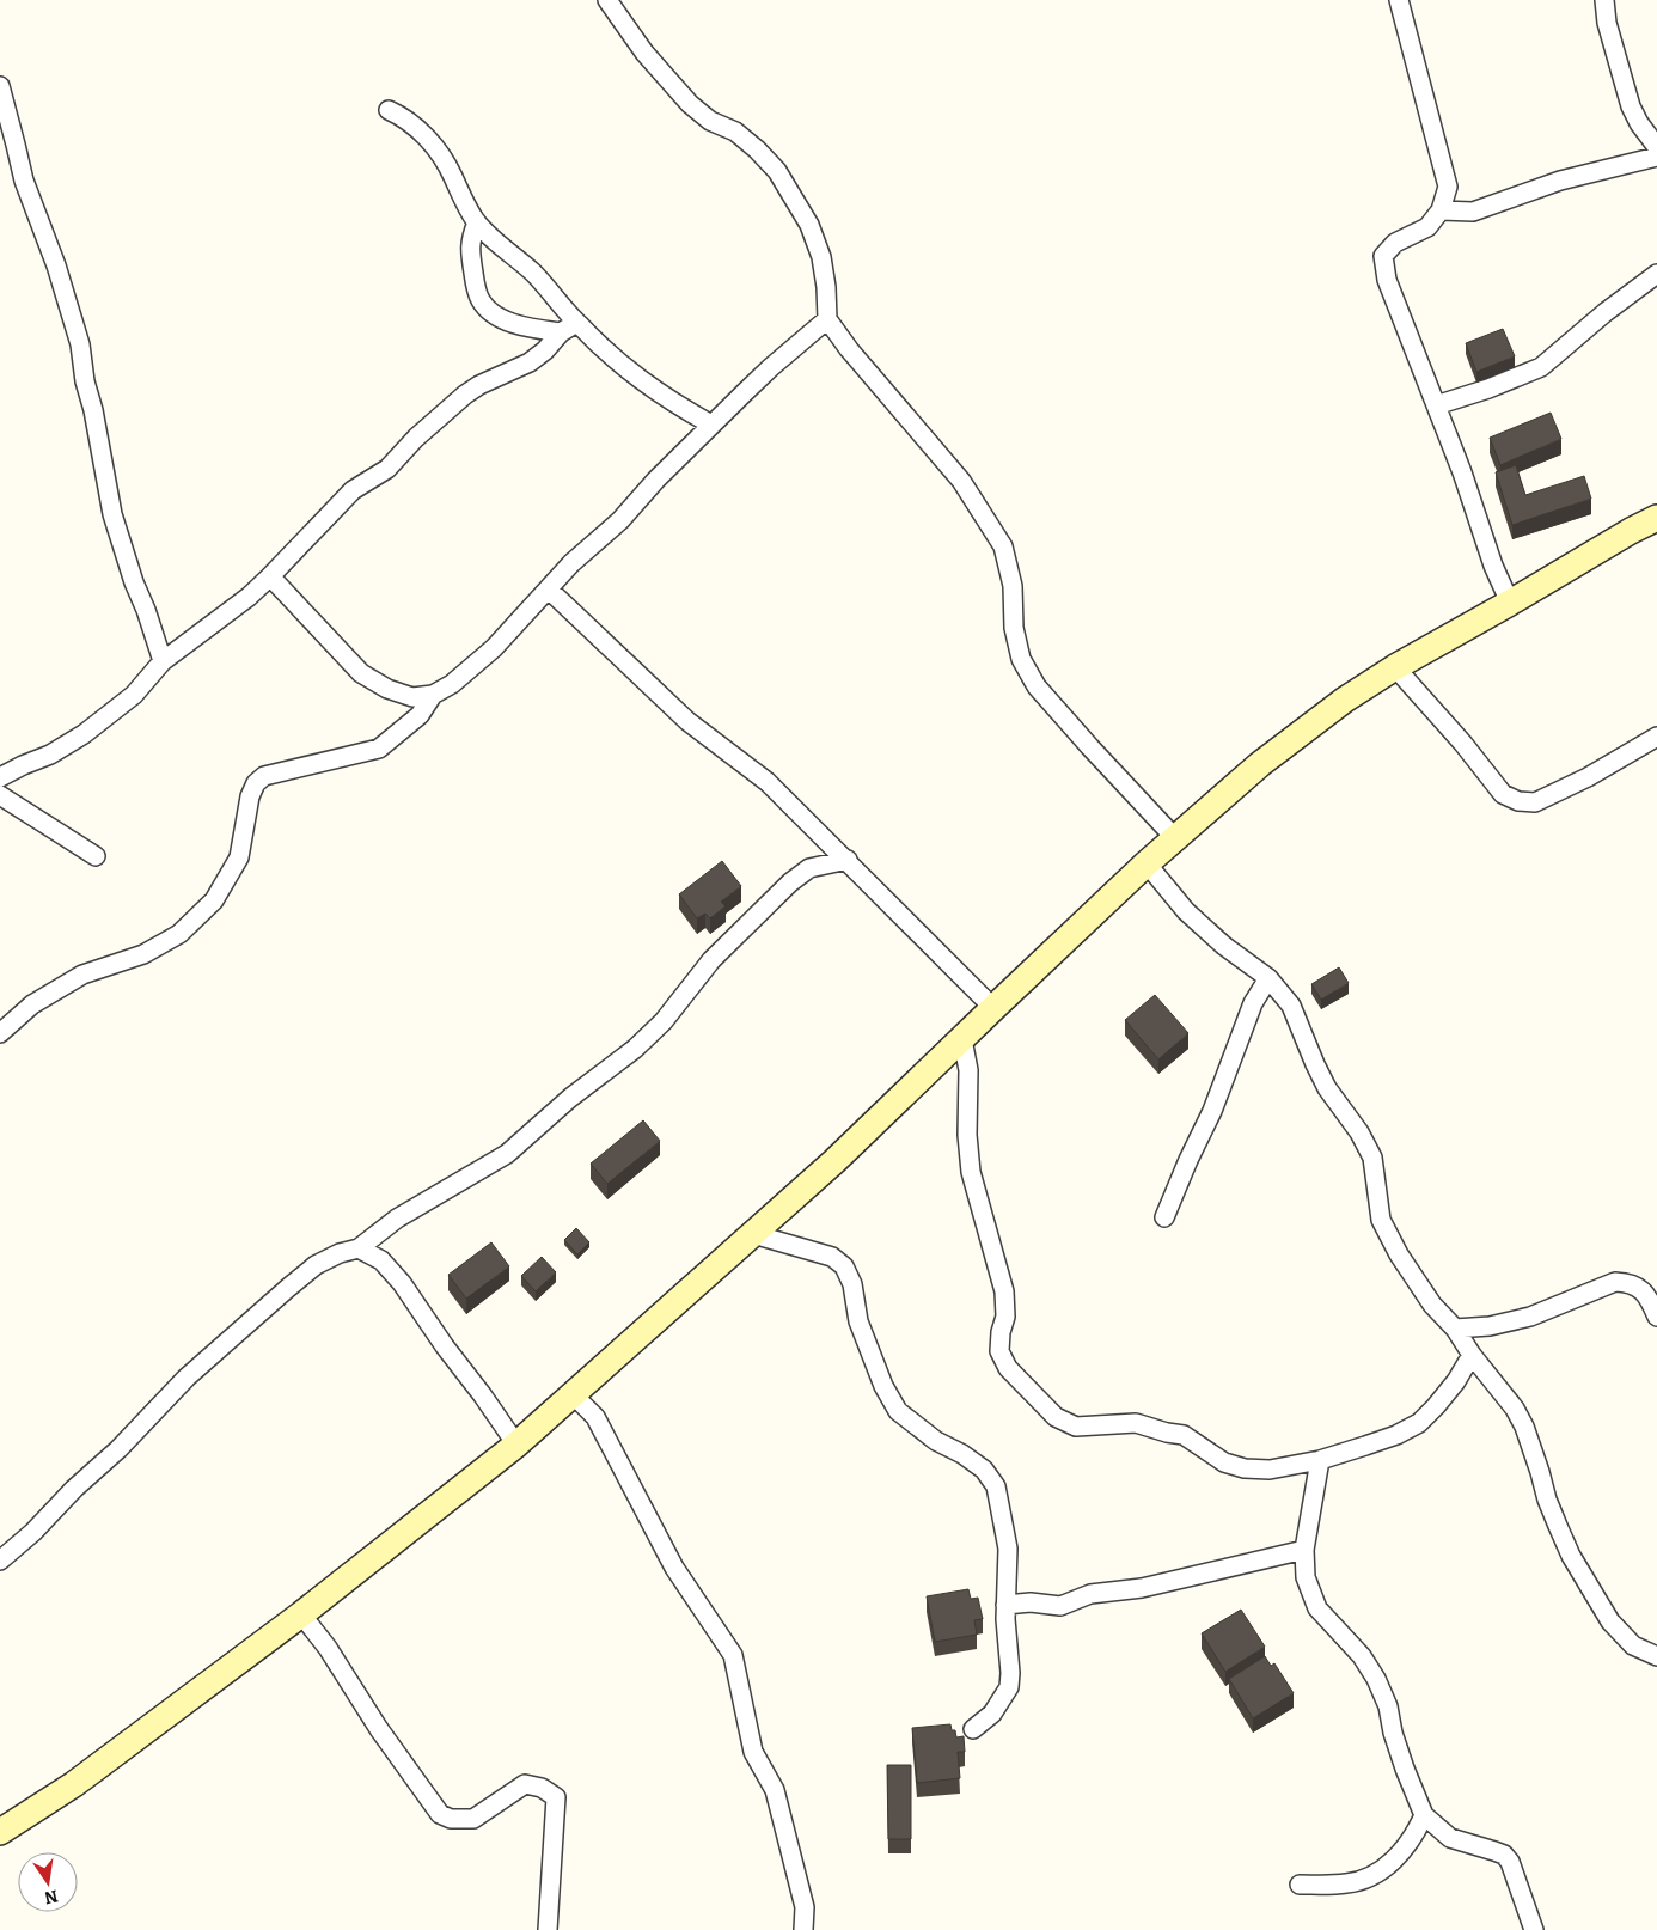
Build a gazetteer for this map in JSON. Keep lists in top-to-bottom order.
{
  "north": "bottom"
}
